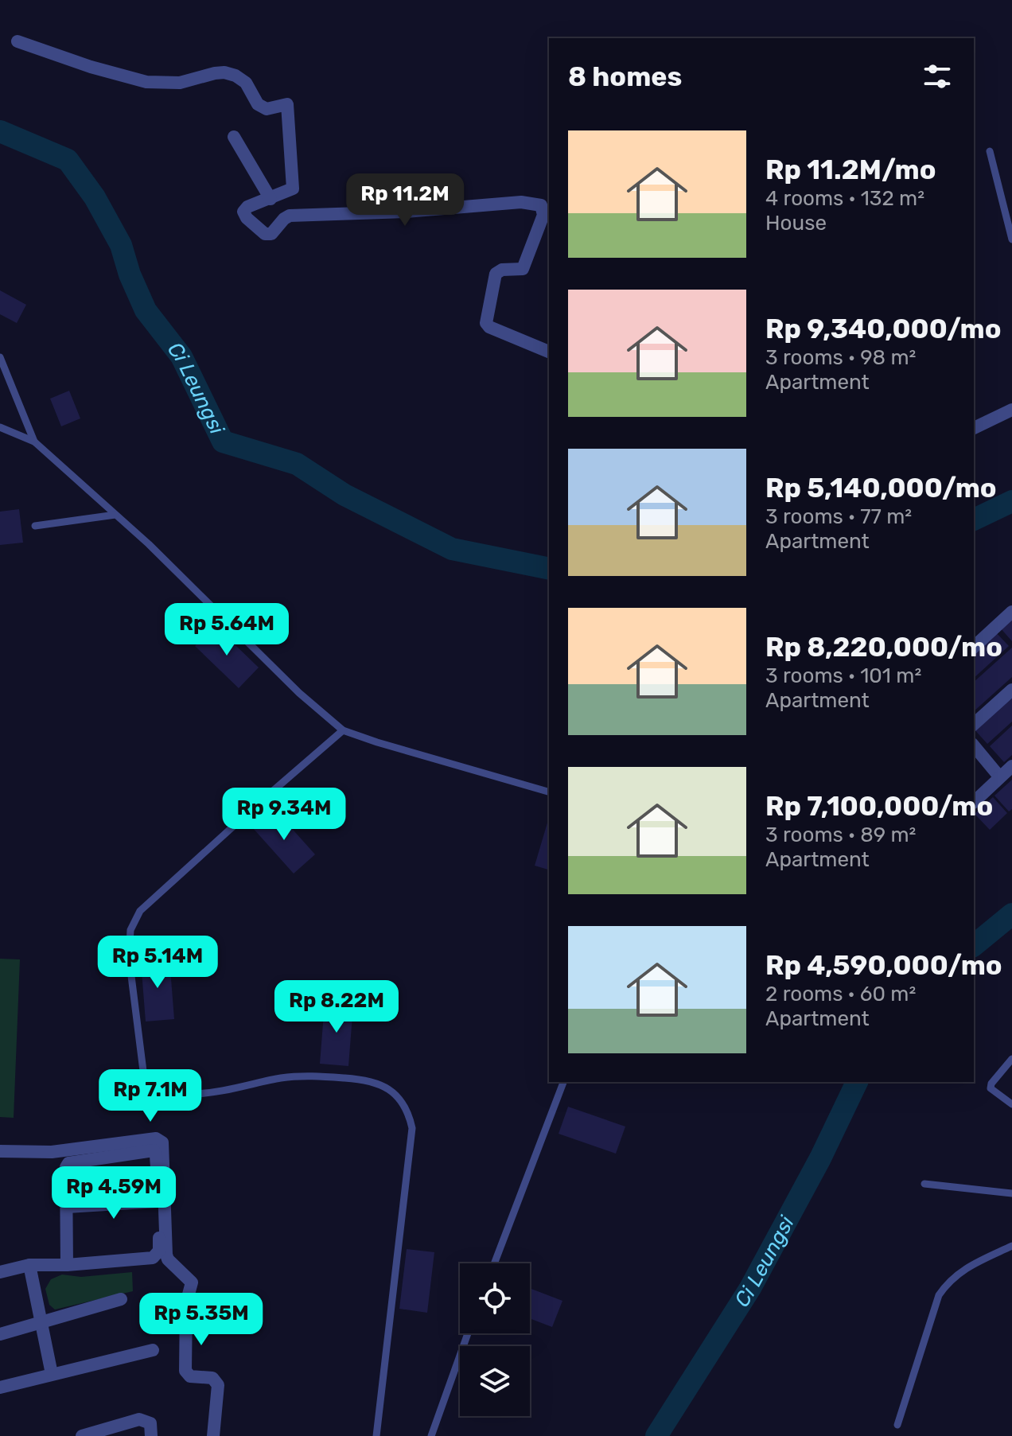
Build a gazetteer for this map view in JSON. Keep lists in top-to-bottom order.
{
  "water": ["Ci Leungsi"],
  "page": {
    "heading": "8 homes",
    "list": [
      {
        "name": "Rp 11.2M/mo",
        "note": "4 rooms · 132 m² · House"
      },
      {
        "name": "Rp 9,340,000/mo",
        "note": "3 rooms · 98 m² · Apartment"
      },
      {
        "name": "Rp 5,140,000/mo",
        "note": "3 rooms · 77 m² · Apartment"
      },
      {
        "name": "Rp 8,220,000/mo",
        "note": "3 rooms · 101 m² · Apartment"
      },
      {
        "name": "Rp 7,100,000/mo",
        "note": "3 rooms · 89 m² · Apartment"
      },
      {
        "name": "Rp 4,590,000/mo",
        "note": "2 rooms · 60 m² · Apartment"
      }
    ],
    "price": [
      "Rp 11.2M",
      "Rp 5.64M",
      "Rp 9.34M",
      "Rp 5.14M",
      "Rp 8.22M",
      "Rp 7.1M",
      "Rp 4.59M",
      "Rp 5.35M"
    ]
  }
}
